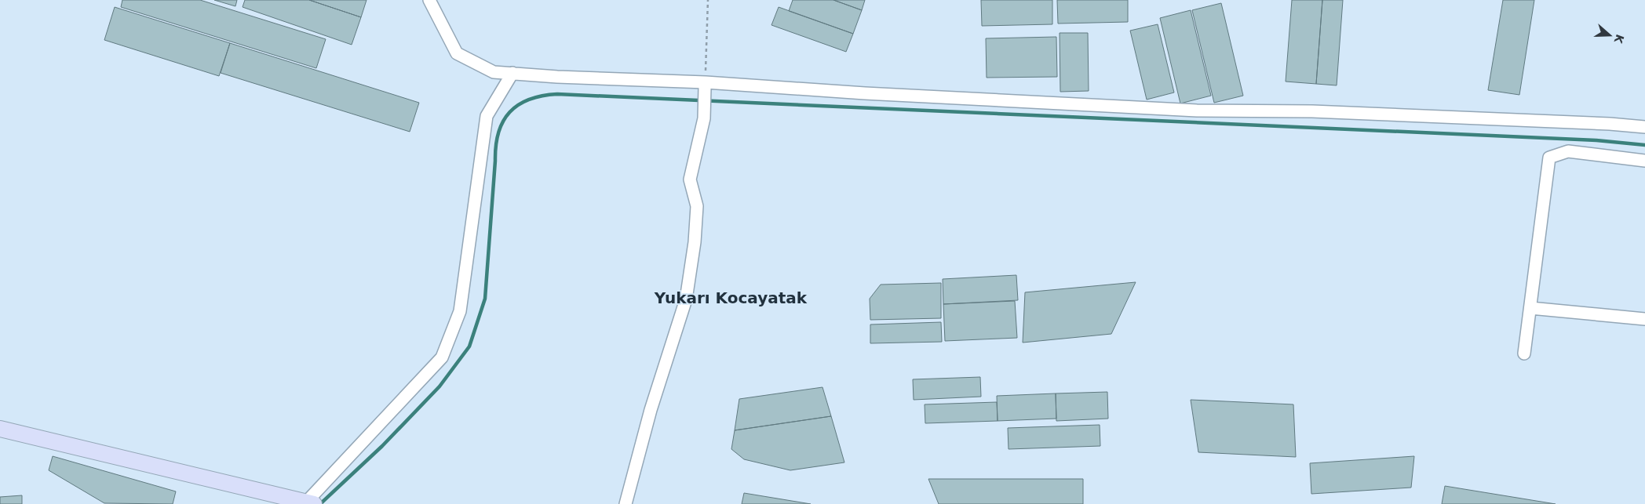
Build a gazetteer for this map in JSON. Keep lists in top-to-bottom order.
{
  "districts": ["Yukarı Kocayatak"],
  "north": "right"
}
